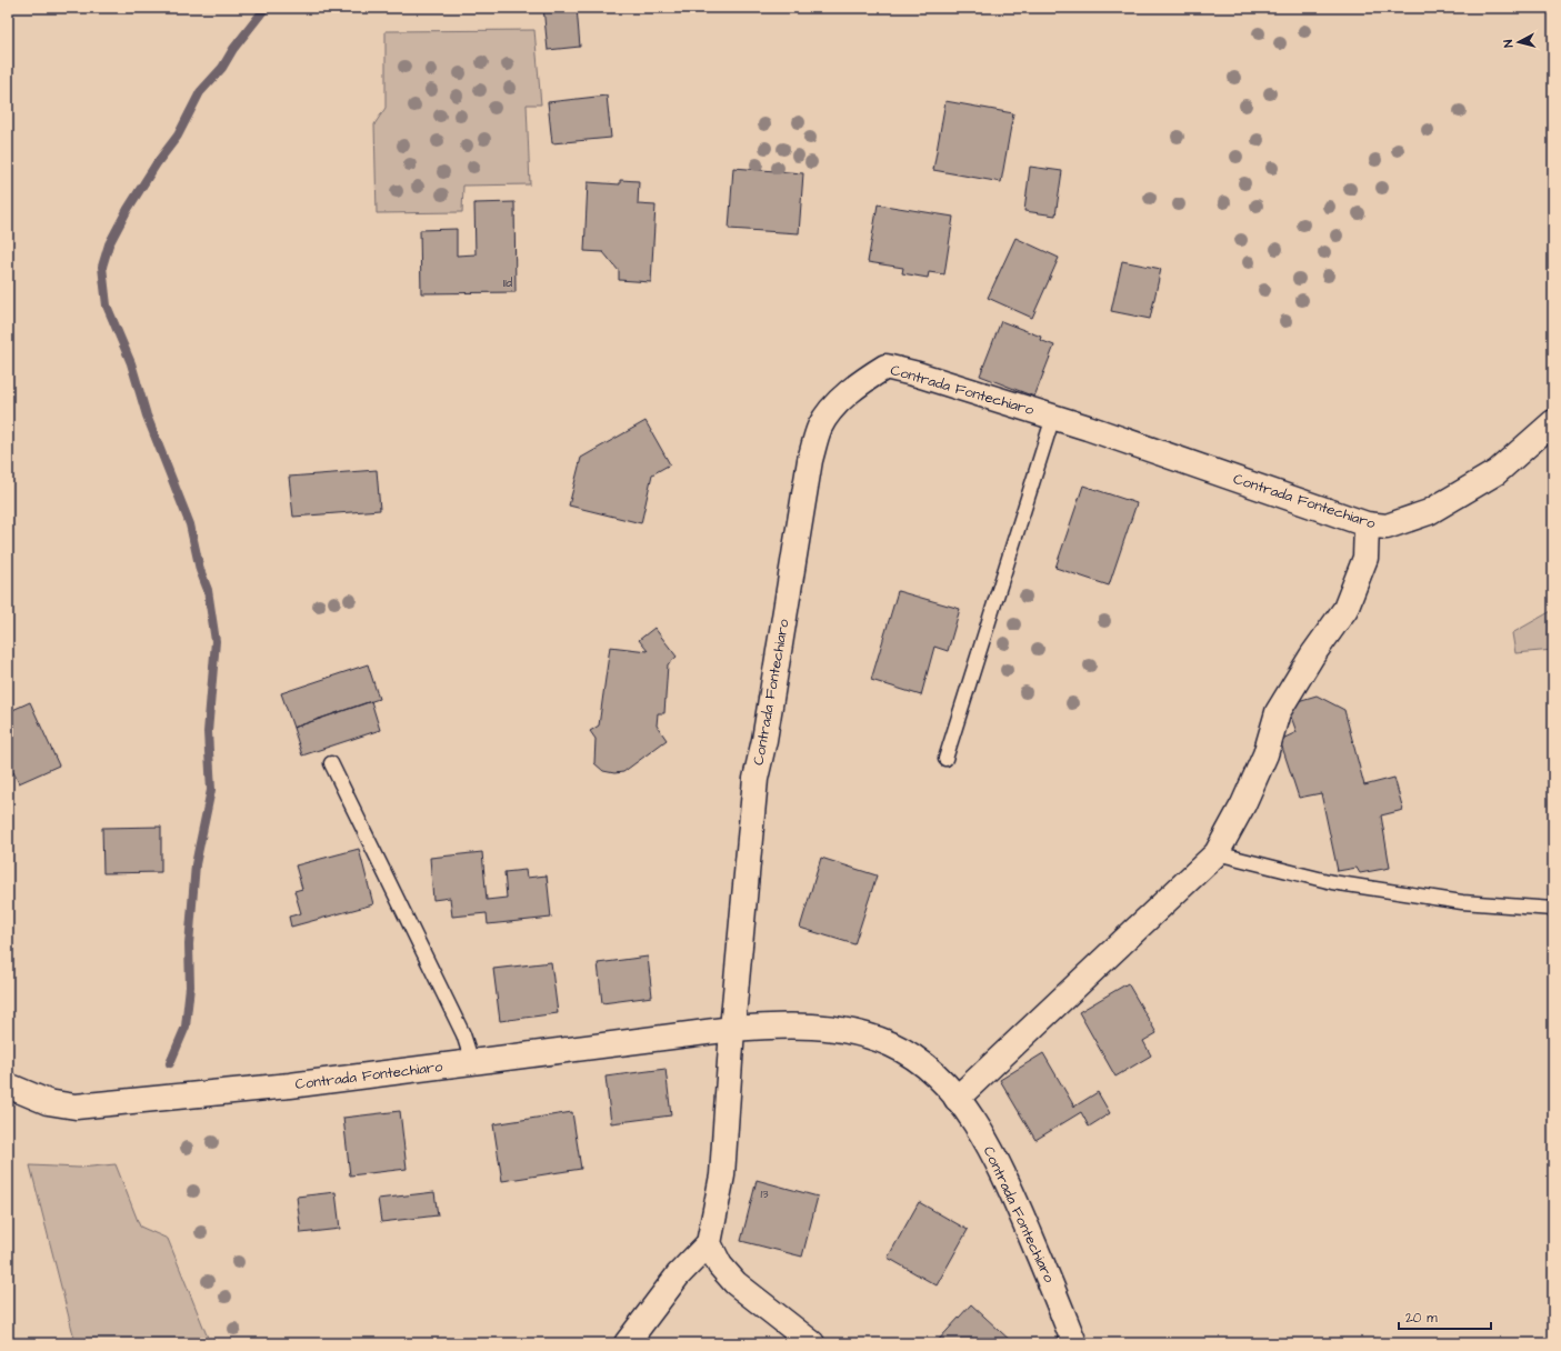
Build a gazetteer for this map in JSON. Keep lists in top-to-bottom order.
{
  "streets": {
    "street": ["Contrada Fontechiaro"]
  },
  "house_numbers": ["11d", "13"],
  "scale_bar": "20 m",
  "north": "left"
}
